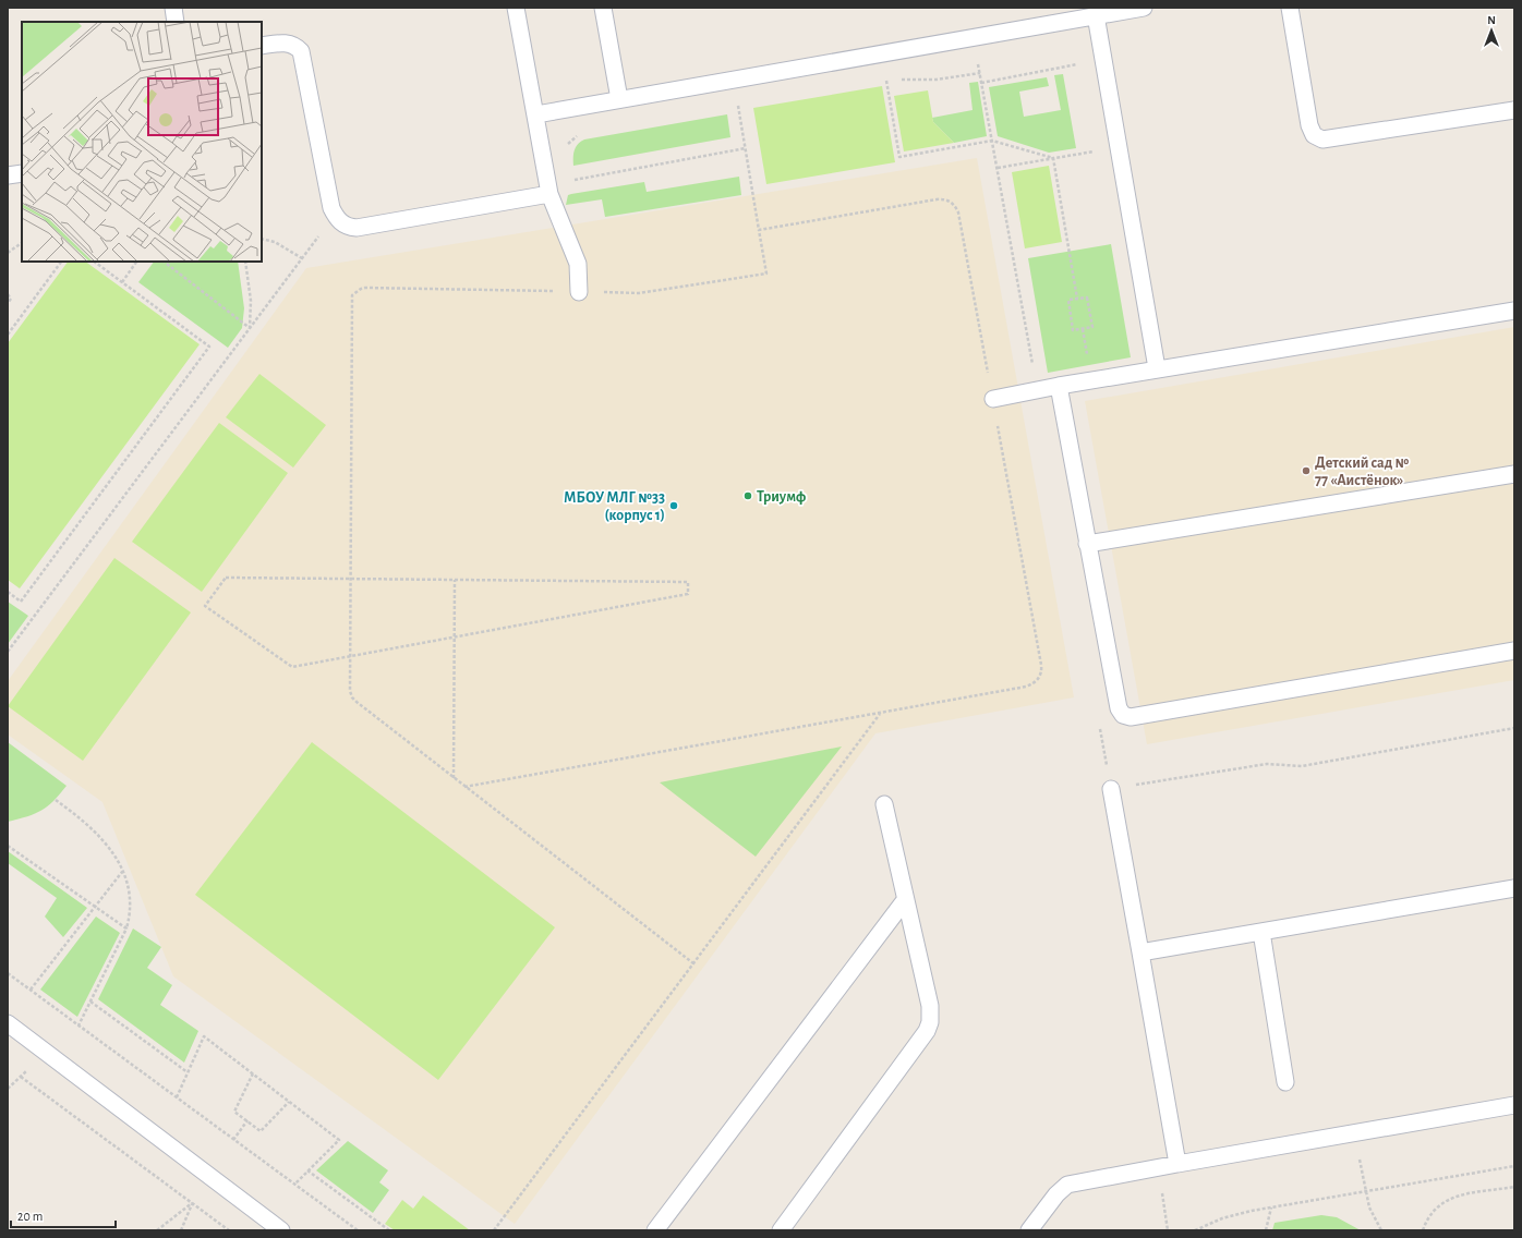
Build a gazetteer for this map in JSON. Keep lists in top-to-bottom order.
{
  "places": ["Детский сад № 77 «Аистёнок»", "Триумф", "МБОУ МЛГ №33 (корпус 1)"],
  "scale_bar": "20 m",
  "north": "top"
}
